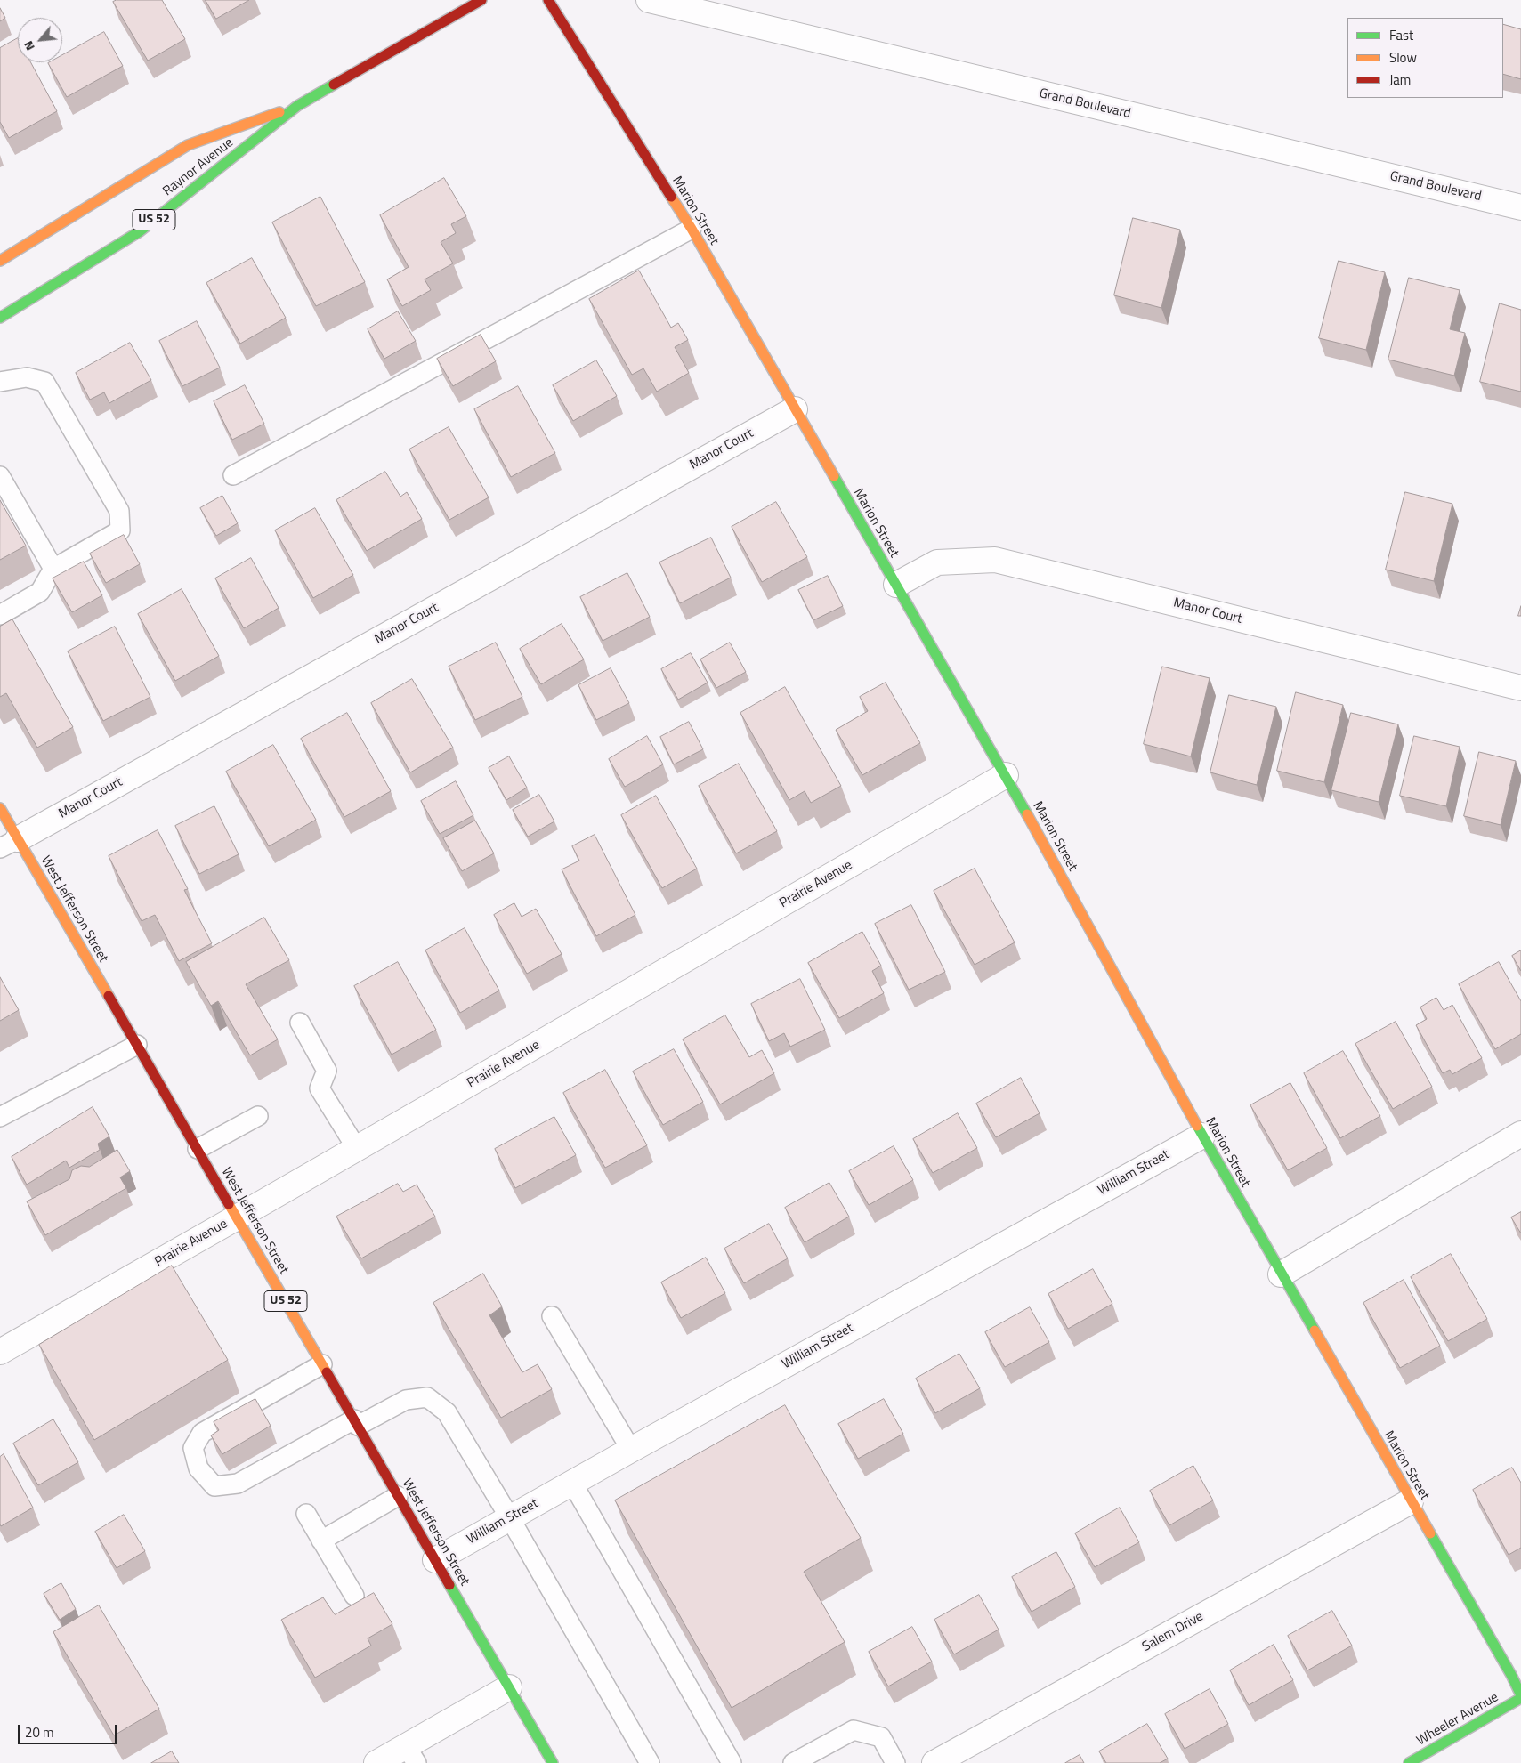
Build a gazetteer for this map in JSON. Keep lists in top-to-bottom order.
{
  "streets": {
    "street": [
      "Grand Boulevard",
      "Raynor Avenue",
      "Marion Street",
      "US 52",
      "Manor Court",
      "Prairie Avenue",
      "West Jefferson Street",
      "William Street",
      "Salem Drive",
      "Wheeler Avenue"
    ]
  },
  "crossings": [
    ["Marion Street", "Manor Court"],
    ["Marion Street", "Prairie Avenue"],
    ["Marion Street", "William Street"],
    ["Marion Street", "Salem Drive"],
    ["Manor Court", "West Jefferson Street"],
    ["Prairie Avenue", "West Jefferson Street"],
    ["West Jefferson Street", "William Street"]
  ],
  "legend": ["Fast", "Slow", "Jam"],
  "scale_bar": "20 m",
  "north": "bottom left"
}
